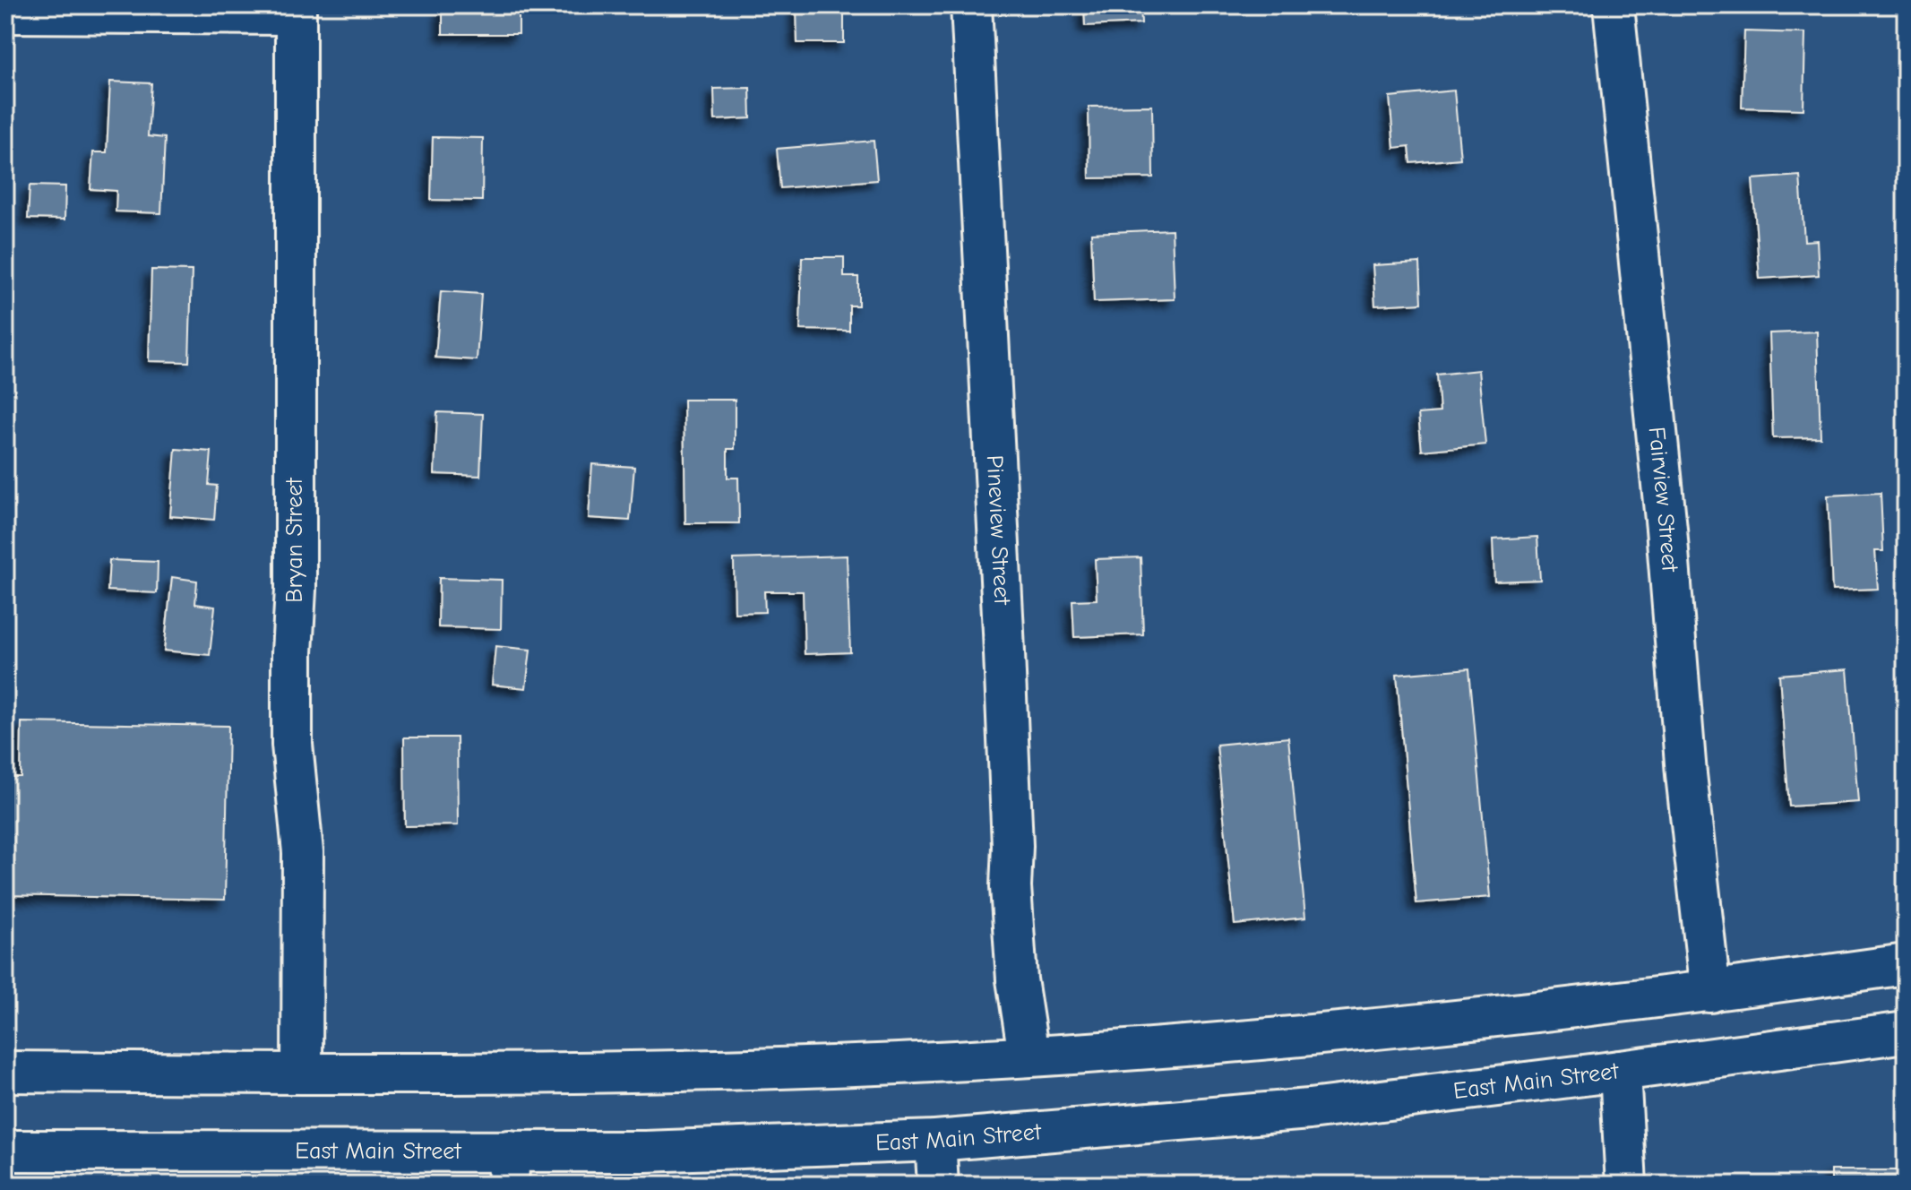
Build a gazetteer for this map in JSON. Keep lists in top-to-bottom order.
{
  "streets": {
    "main road": [
      "Fairview Street",
      "Pineview Street",
      "Bryan Street",
      "East Main Street"
    ]
  }
}
